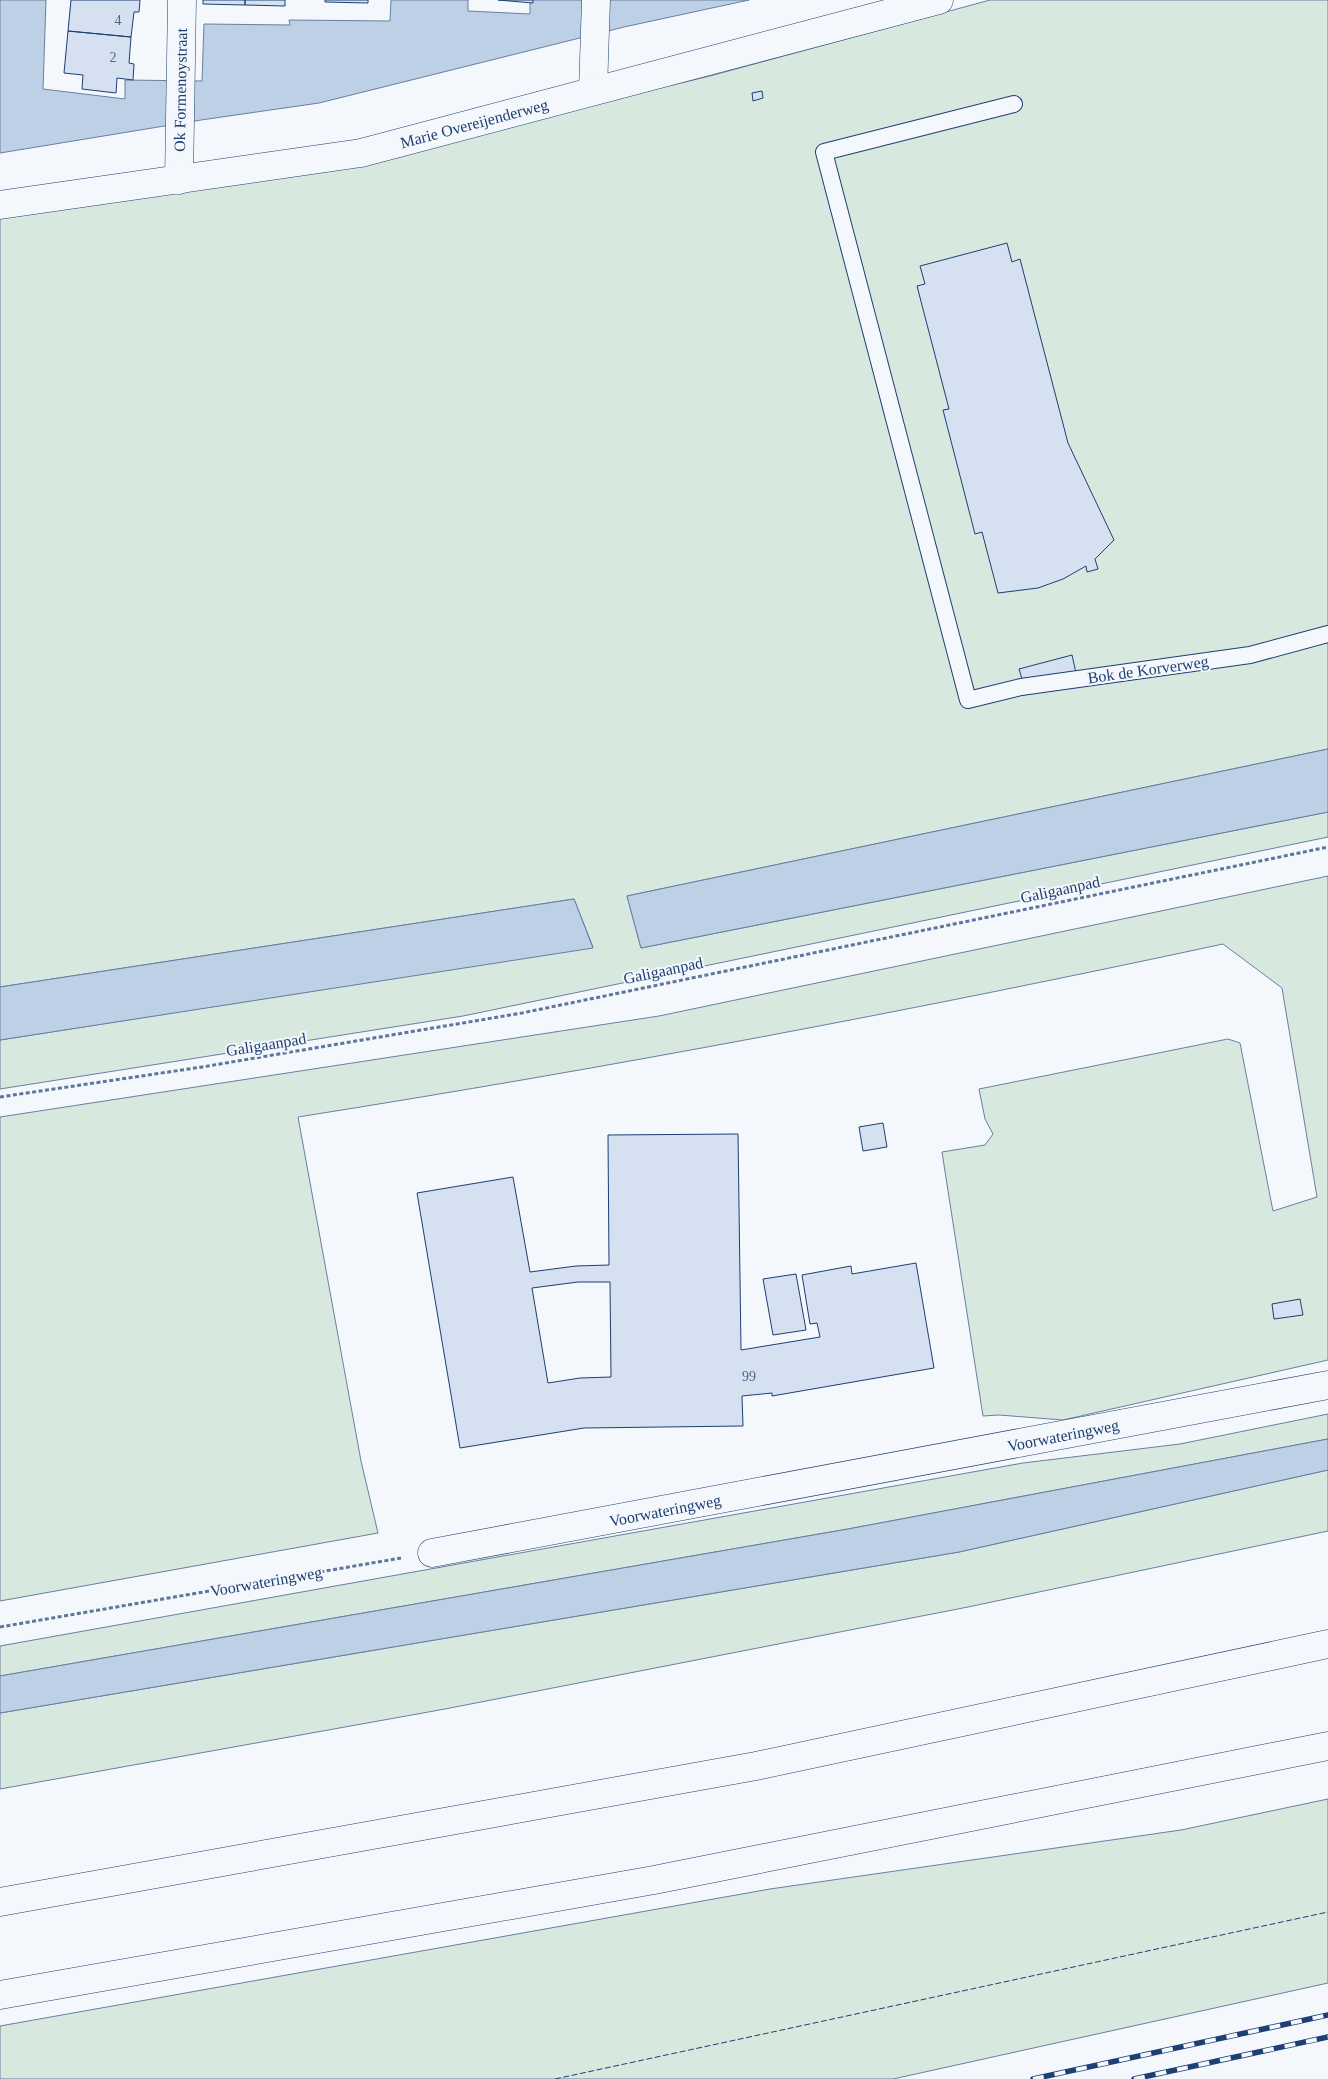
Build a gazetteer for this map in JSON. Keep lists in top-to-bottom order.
{
  "streets": {
    "main road": ["Ok Formenoystraat", "Marie Overeijenderweg", "Voorwateringweg"],
    "lane": ["Bok de Korverweg"],
    "path": ["Galigaanpad"]
  },
  "crossings": [
    ["Ok Formenoystraat", "Marie Overeijenderweg"]
  ],
  "house_numbers": ["4", "2", "99"]
}
